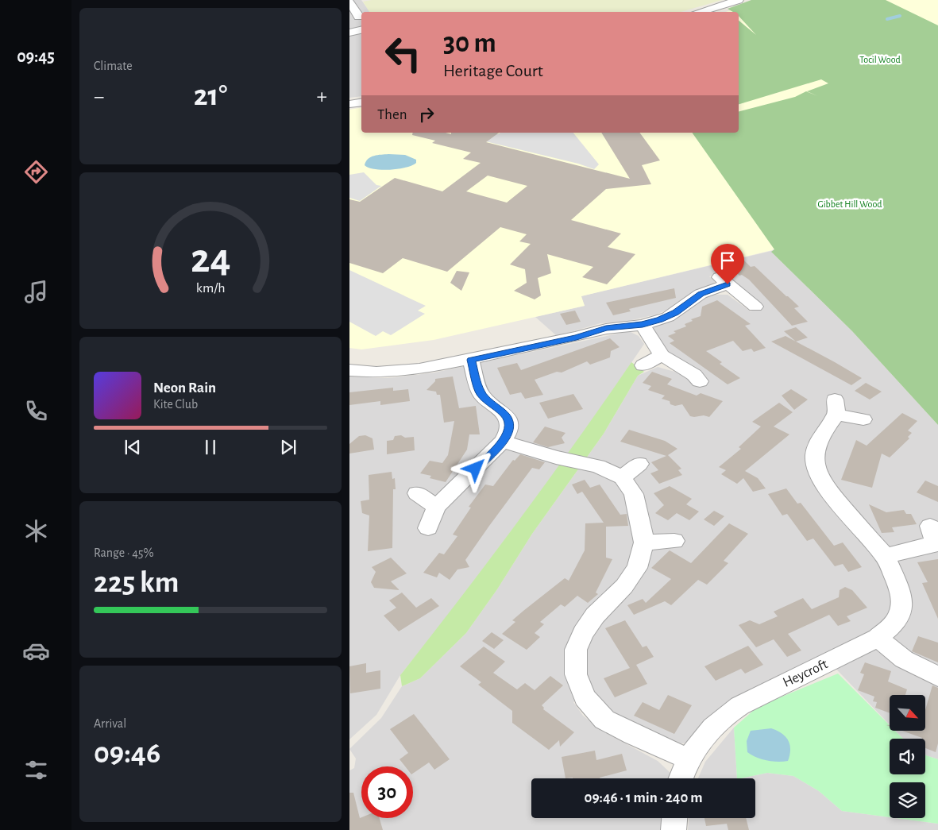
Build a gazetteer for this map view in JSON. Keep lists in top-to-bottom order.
{
  "streets": {
    "street": ["Heycroft"]
  },
  "parks": ["Tocil Wood", "Gibbet Hill Wood"],
  "north": "bottom right",
  "page": {
    "tabs": "09:45",
    "tile": [
      "Climate",
      ["Range · 45%", "225 km"],
      ["Arrival", "09:46"]
    ],
    "turn": ["30 m", "Heritage Court"],
    "heat": ["−", "21°", "+"],
    "then": "Then",
    "song": ["Neon Rain", "Kite Club"],
    "limit": "30",
    "trip": "09:46 · 1 min · 240 m",
    "gauge": ["24", "km/h"]
  }
}
